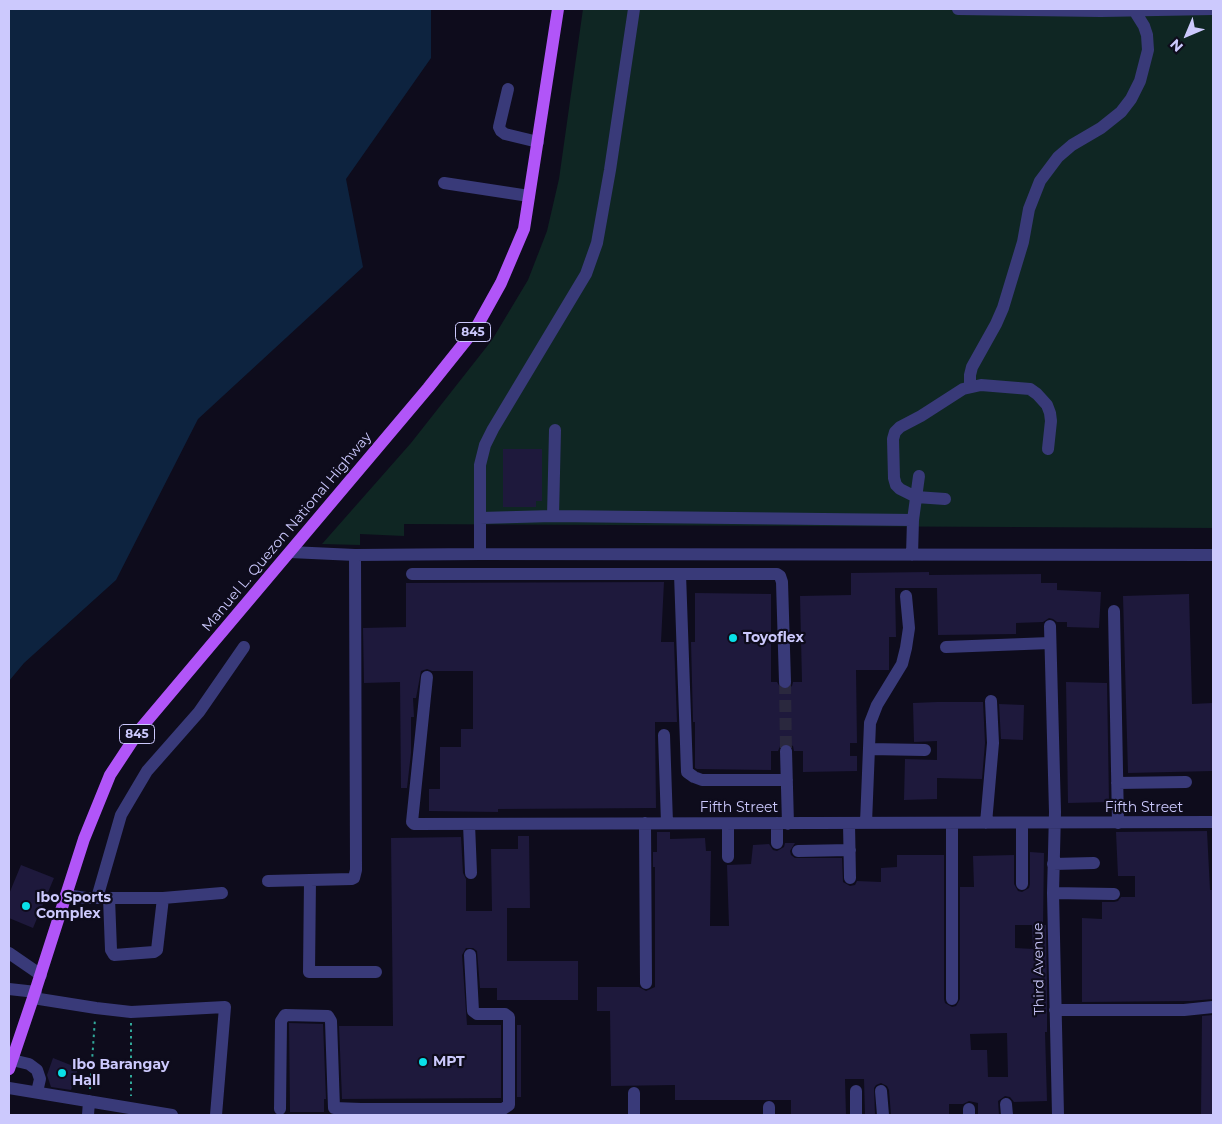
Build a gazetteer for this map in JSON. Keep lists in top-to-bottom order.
{
  "streets": {
    "main road": ["845", "Manuel L. Quezon National Highway"],
    "street": ["Fifth Street", "Third Avenue"]
  },
  "crossings": [
    ["Fifth Street", "Third Avenue"]
  ],
  "places": [
    "Toyoflex",
    "Ibo Sports Complex",
    "MPT",
    "Ibo Barangay Hall"
  ],
  "north": "bottom left"
}
